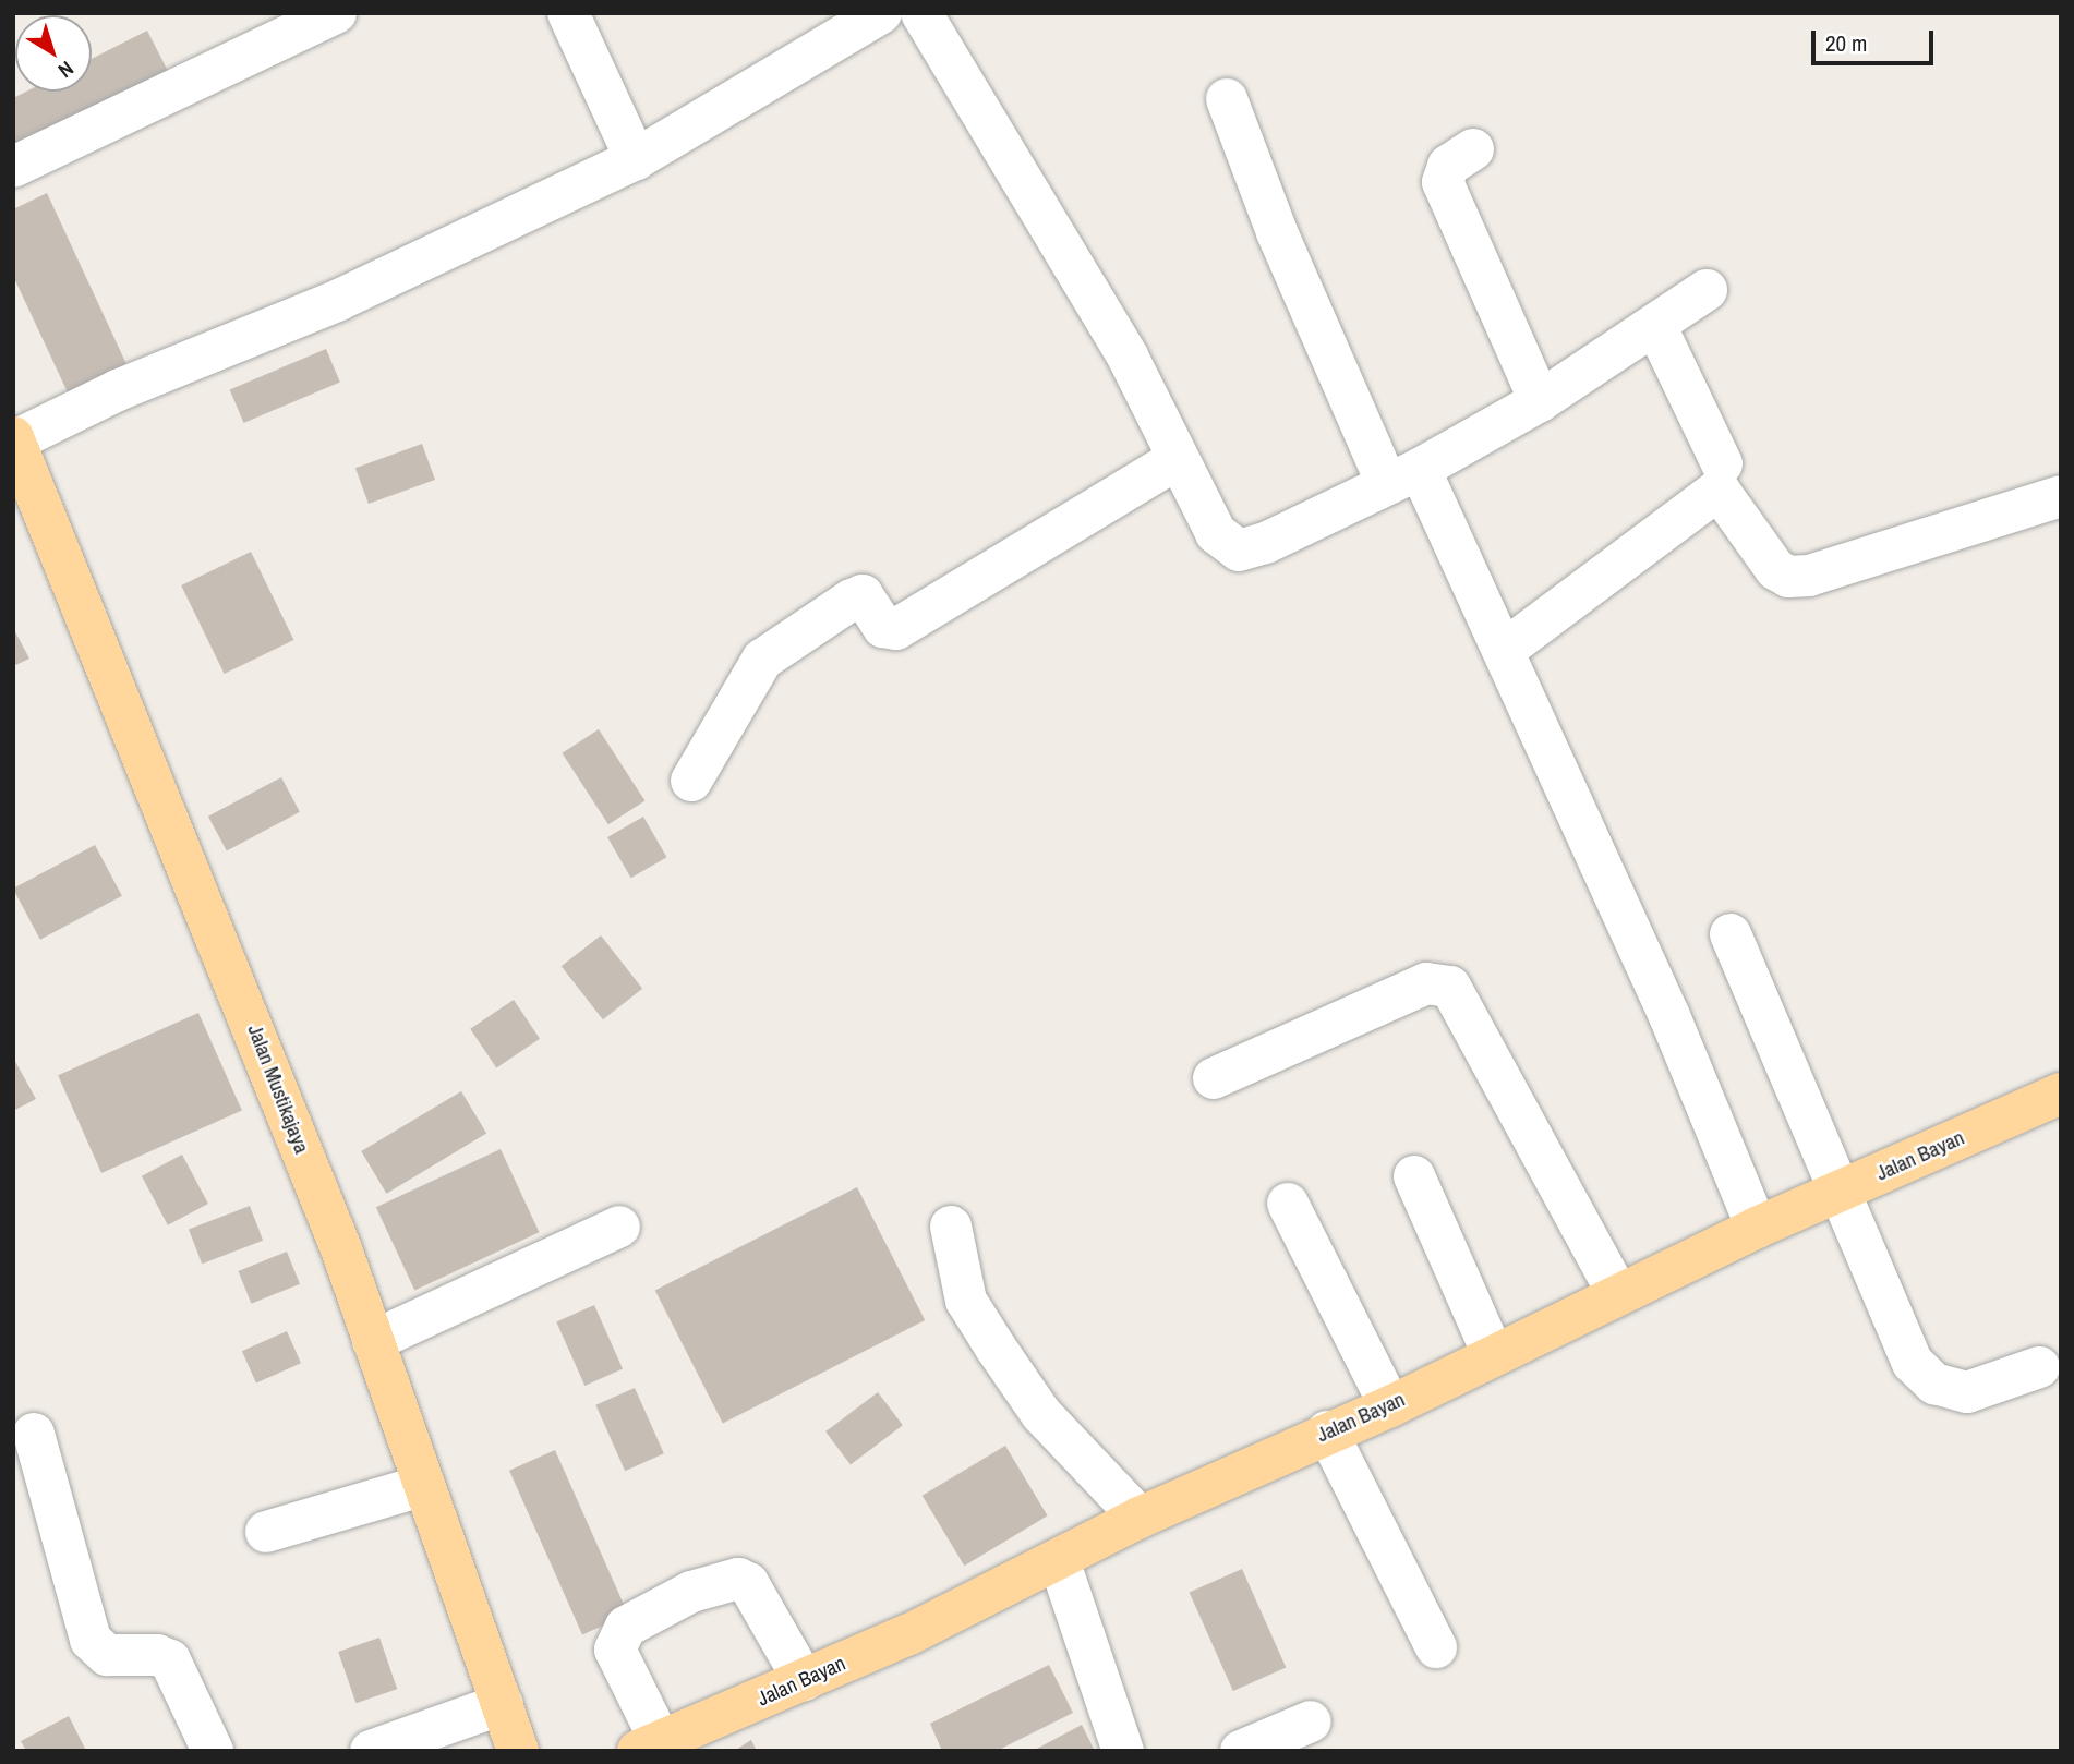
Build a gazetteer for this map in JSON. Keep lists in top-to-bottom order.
{
  "streets": {
    "main road": ["Jalan Mustikajaya", "Jalan Bayan"]
  },
  "scale_bar": "20 m",
  "north": "bottom right"
}
